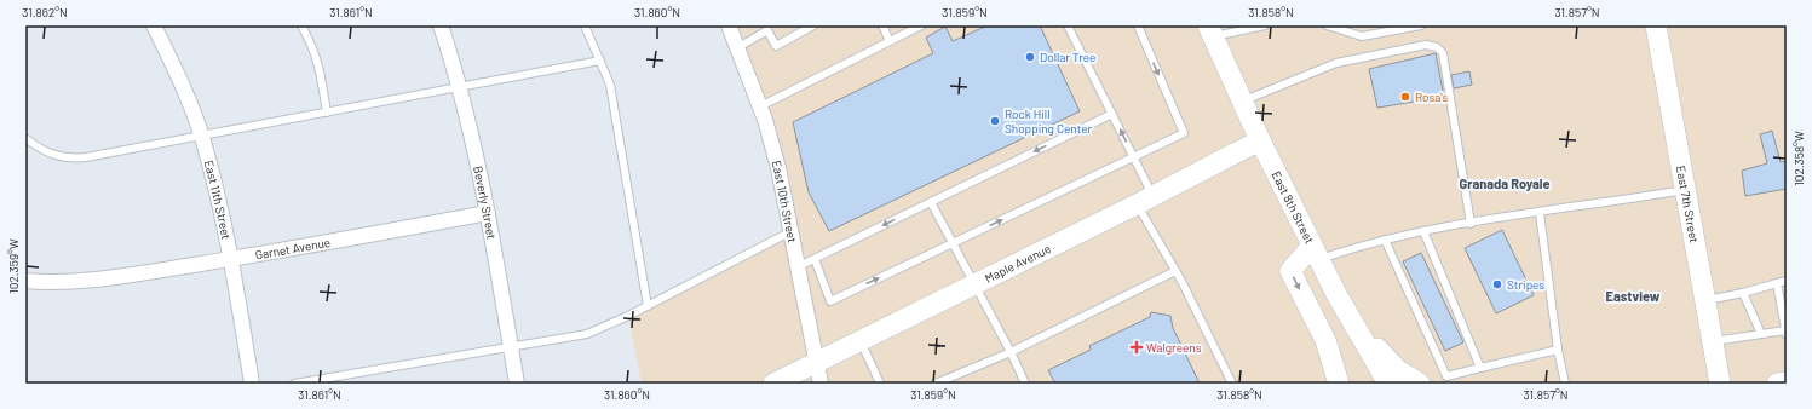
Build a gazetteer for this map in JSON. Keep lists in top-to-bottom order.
{
  "streets": {
    "street": [
      "East 11th Street",
      "East 10th Street",
      "Beverly Street",
      "East 7th Street",
      "East 8th Street",
      "Garnet Avenue",
      "Maple Avenue"
    ]
  },
  "crossings": [
    ["East 11th Street", "Garnet Avenue"],
    ["East 10th Street", "Maple Avenue"],
    ["Beverly Street", "Garnet Avenue"],
    ["East 8th Street", "Maple Avenue"]
  ],
  "districts": ["Granada Royale", "Eastview"],
  "places": {
    "other": [
      "Dollar Tree",
      "Rosa's",
      "Rock Hill Shopping Center",
      "Stripes"
    ],
    "health": ["Walgreens"]
  },
  "coordinates": [
    "31.862°N",
    "31.861°N",
    "31.860°N",
    "31.859°N",
    "31.858°N",
    "31.857°N",
    "102.358°W",
    "102.359°W"
  ]
}
